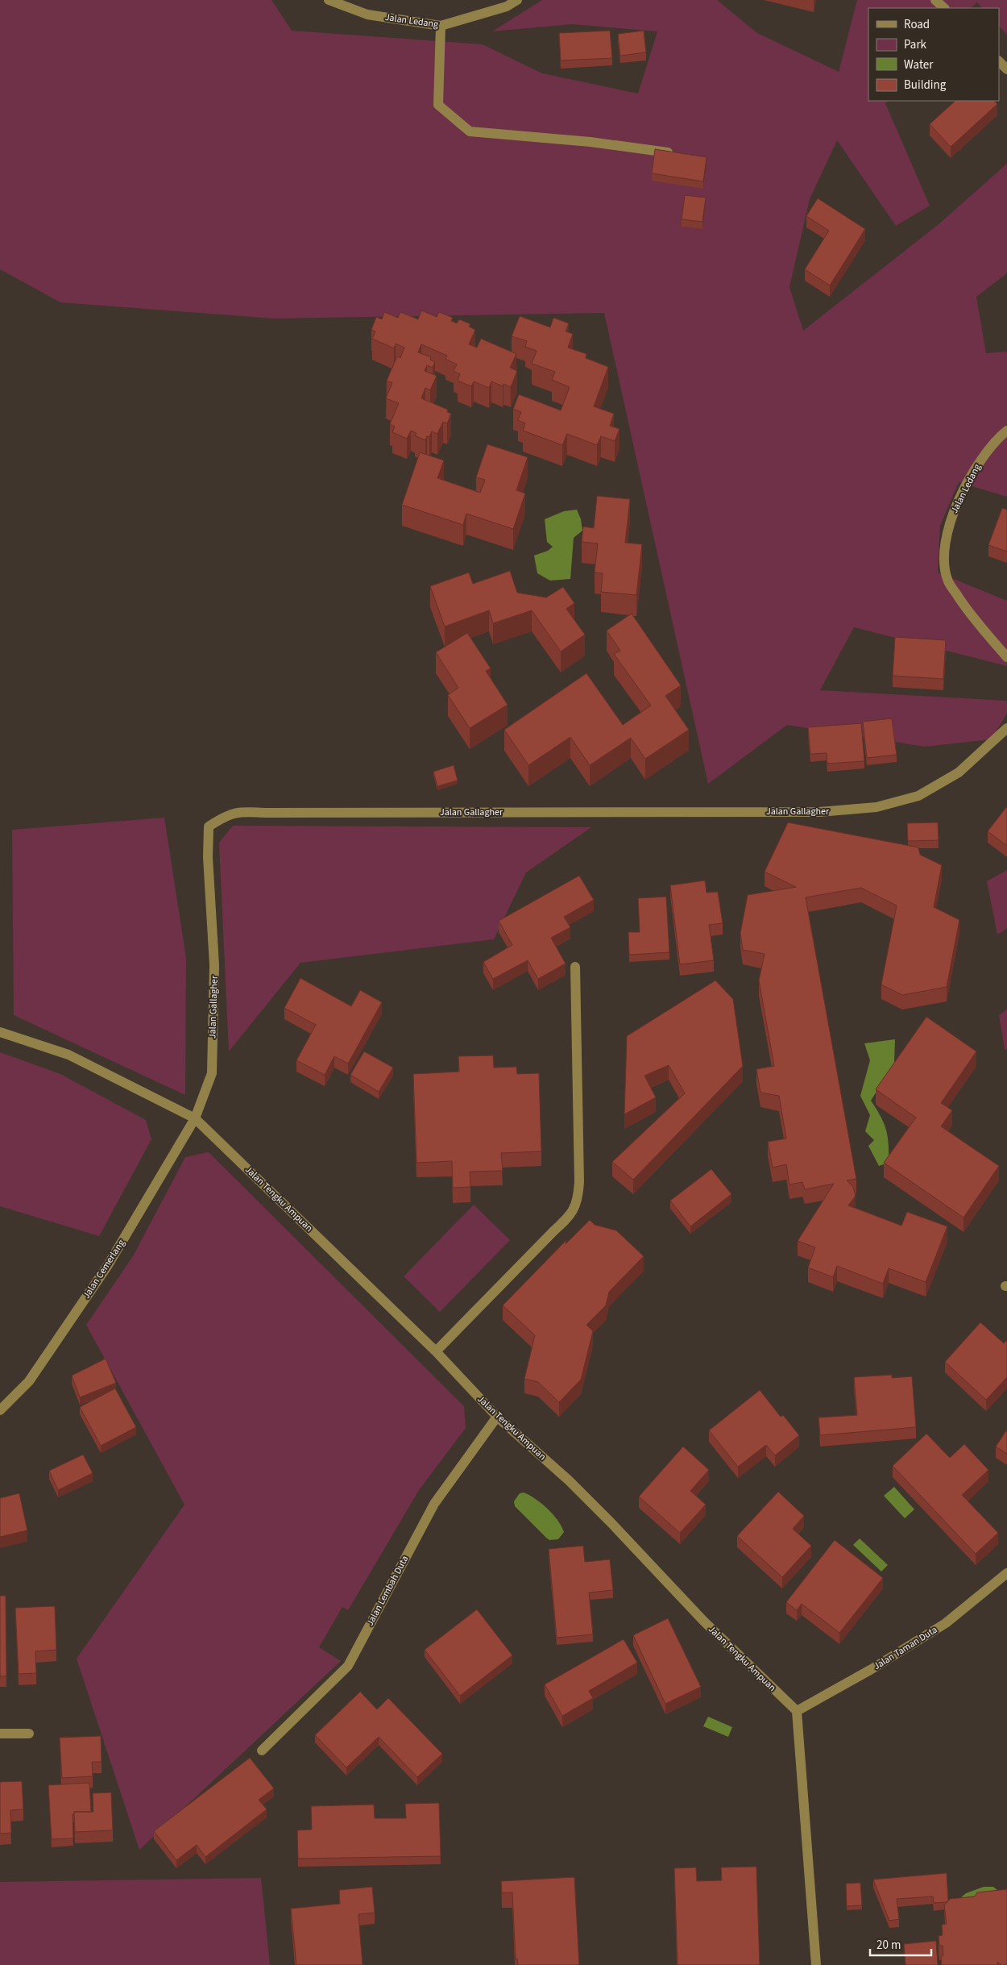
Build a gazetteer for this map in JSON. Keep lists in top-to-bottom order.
{
  "streets": {
    "street": [
      "Jalan Ledang",
      "Jalan Gallagher",
      "Jalan Tengku Ampuan",
      "Jalan Cemerlang",
      "Jalan Lembah Duta",
      "Jalan Taman Duta"
    ]
  },
  "crossings": [
    ["Jalan Gallagher", "Jalan Tengku Ampuan"],
    ["Jalan Gallagher", "Jalan Cemerlang"],
    ["Jalan Tengku Ampuan", "Jalan Cemerlang"],
    ["Jalan Tengku Ampuan", "Jalan Lembah Duta"],
    ["Jalan Tengku Ampuan", "Jalan Taman Duta"]
  ],
  "legend": [
    "Road",
    "Park",
    "Water",
    "Building"
  ],
  "scale_bar": "20 m"
}
